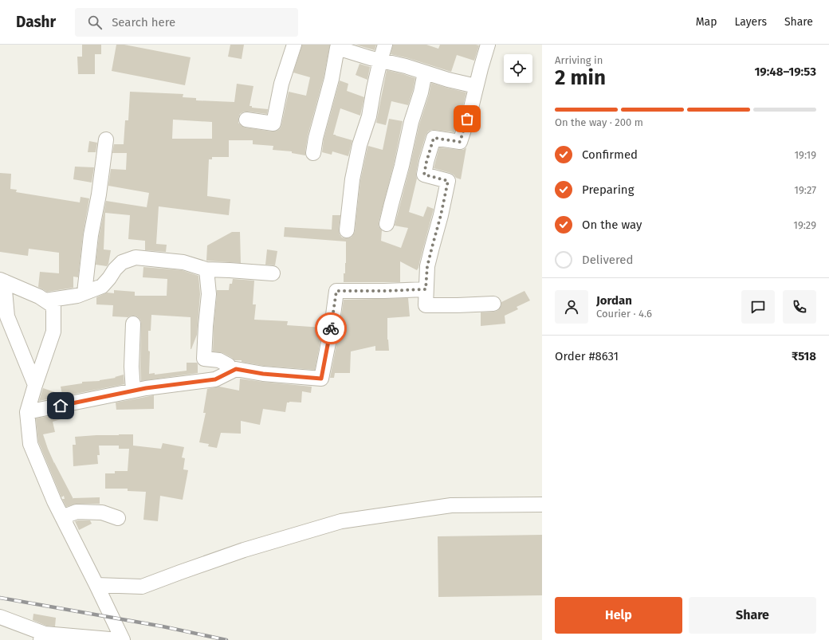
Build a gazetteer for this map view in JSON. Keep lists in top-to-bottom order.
{
  "page": {
    "header": "Dashr",
    "search": "Search here",
    "nav": ["Map", "Layers", "Share"],
    "heading": ["2 min", "Arriving in", "19:48–19:53"],
    "panel": [
      "Jordan",
      "Courier · 4.6",
      "Order #8631",
      "₹518"
    ],
    "bar": "On the way · 200 m",
    "list": [
      ["Confirmed", "19:19"],
      ["Preparing", "19:27"],
      ["On the way", "19:29"],
      "Delivered"
    ],
    "buttons": ["Help", "Share"]
  }
}
